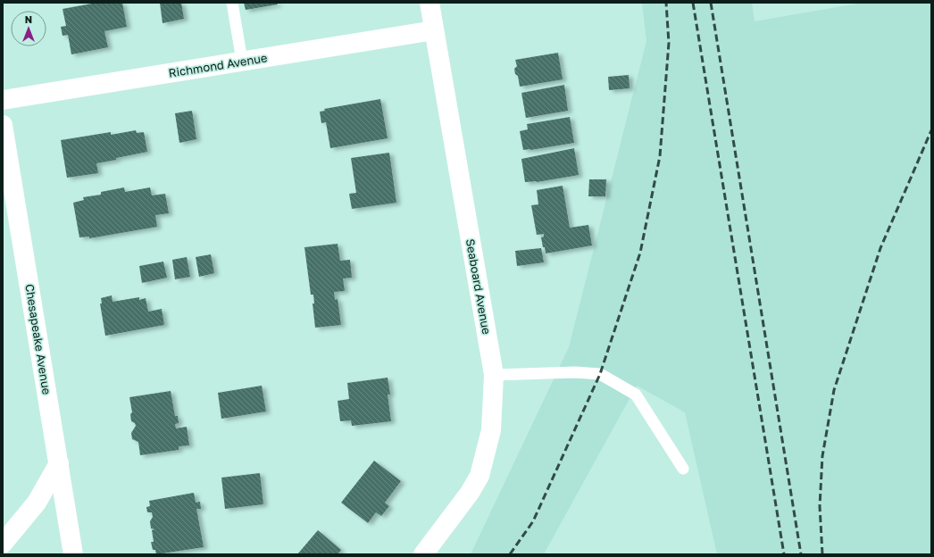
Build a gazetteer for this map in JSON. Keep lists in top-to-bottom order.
{
  "streets": {
    "street": ["Richmond Avenue", "Seaboard Avenue", "Chesapeake Avenue"]
  },
  "crossings": [
    ["Richmond Avenue", "Seaboard Avenue"]
  ],
  "north": "top"
}
